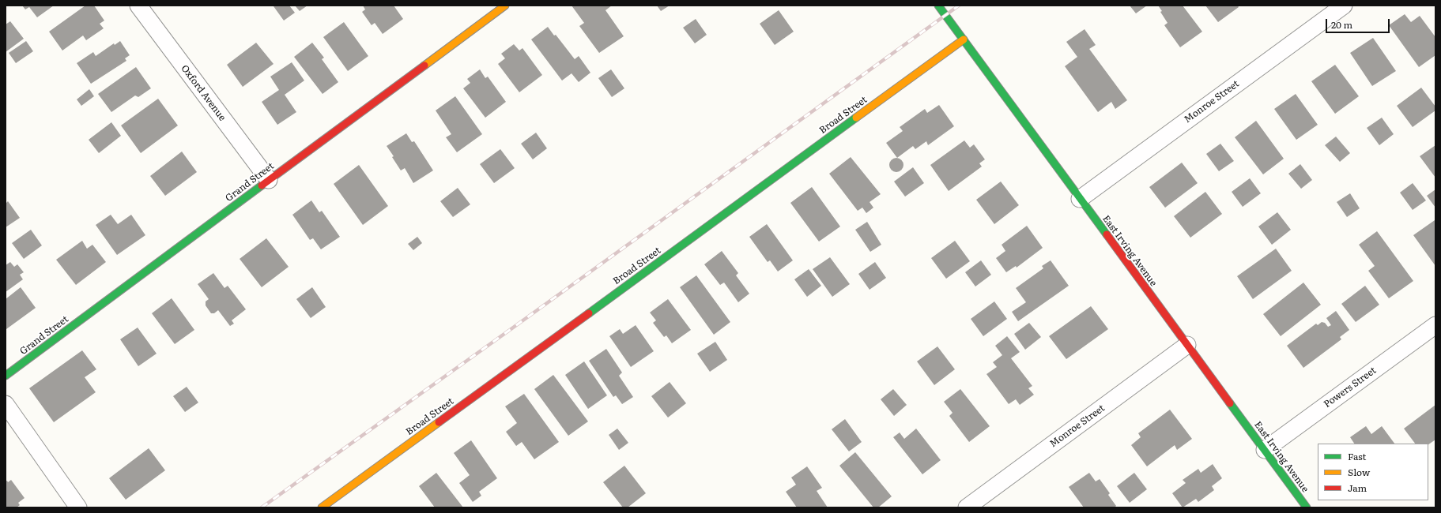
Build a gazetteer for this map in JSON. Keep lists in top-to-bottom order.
{
  "streets": {
    "street": [
      "Oxford Avenue",
      "Monroe Street",
      "Broad Street",
      "Grand Street",
      "East Irving Avenue",
      "Powers Street"
    ]
  },
  "crossings": [
    ["Oxford Avenue", "Grand Street"],
    ["Monroe Street", "East Irving Avenue"],
    ["Broad Street", "East Irving Avenue"],
    ["East Irving Avenue", "Powers Street"]
  ],
  "legend": ["Fast", "Slow", "Jam"],
  "scale_bar": "20 m"
}
